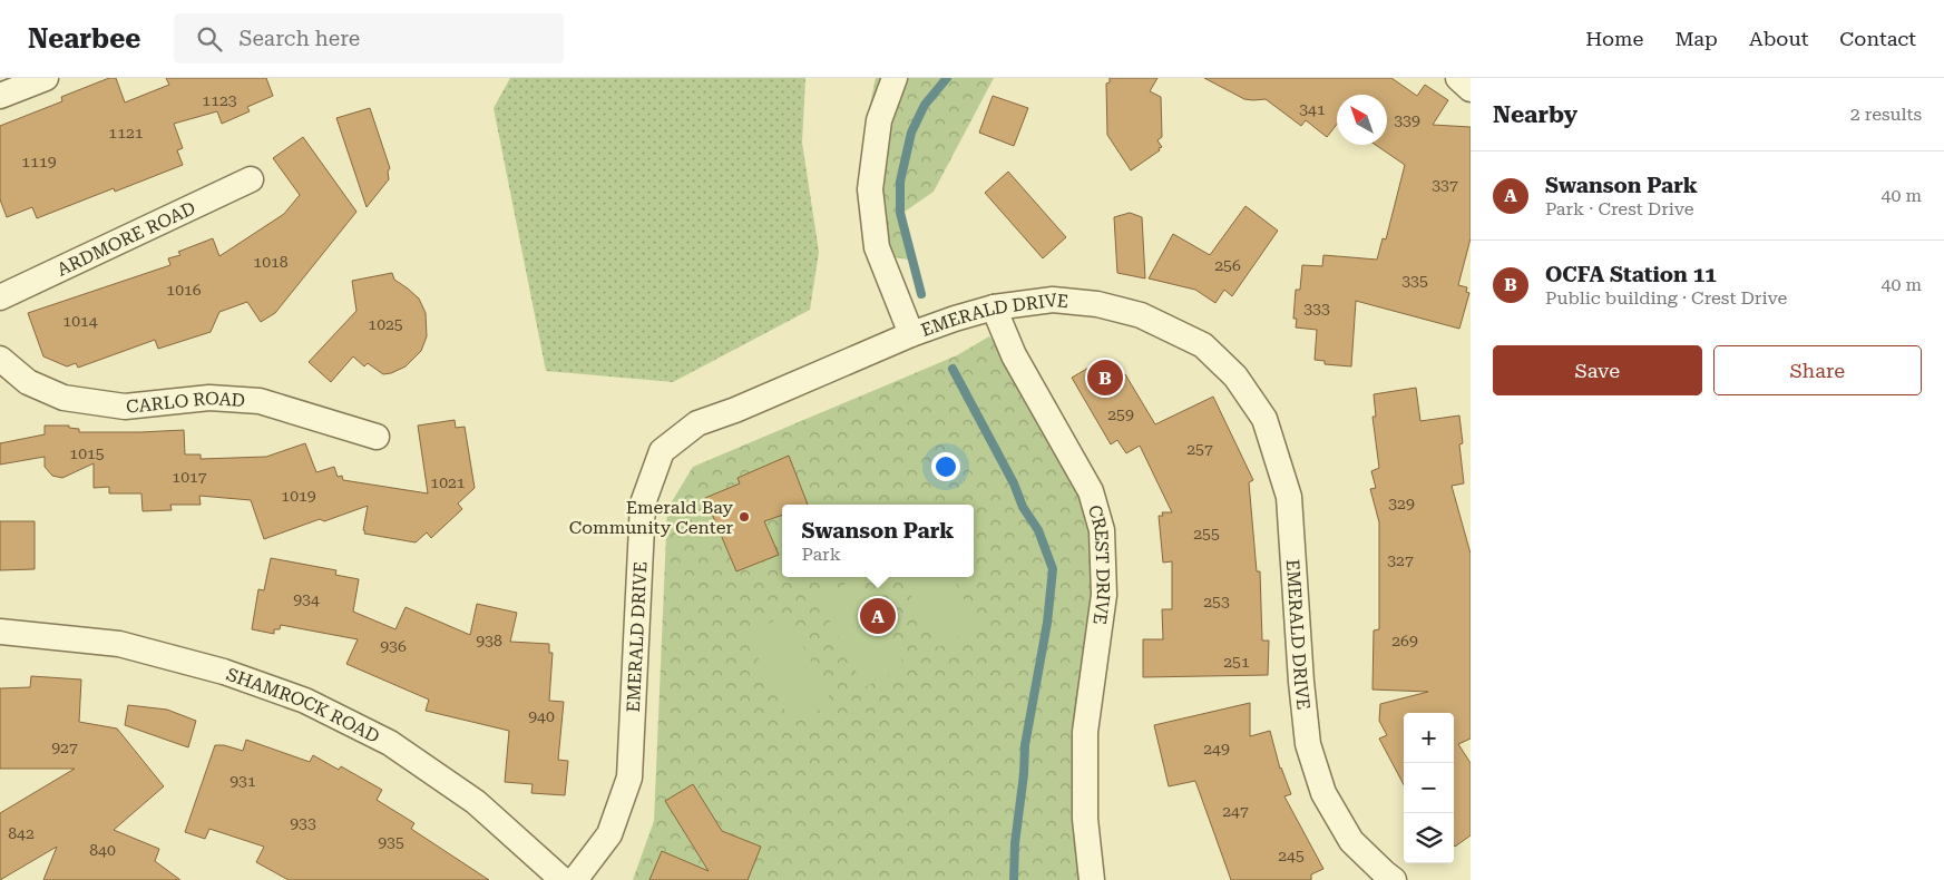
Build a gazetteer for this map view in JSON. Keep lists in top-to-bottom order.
{
  "streets": {
    "street": [
      "ARDMORE ROAD",
      "EMERALD DRIVE",
      "CARLO ROAD",
      "CREST DRIVE",
      "SHAMROCK ROAD"
    ]
  },
  "crossings": [
    ["EMERALD DRIVE", "CREST DRIVE"]
  ],
  "places": ["Emerald Bay Community Center"],
  "house_numbers": [
    "1123",
    "341",
    "339",
    "1121",
    "1119",
    "337",
    "1018",
    "256",
    "335",
    "1016",
    "333",
    "1014",
    "1025",
    "259",
    "257",
    "1015",
    "1017",
    "1021",
    "1019",
    "329",
    "255",
    "327",
    "934",
    "253",
    "938",
    "269",
    "936",
    "251",
    "940",
    "927",
    "249",
    "931",
    "247",
    "933",
    "842",
    "935",
    "840",
    "245"
  ],
  "north": "top left",
  "page": {
    "header": "Nearbee",
    "search": "Search here",
    "nav": [
      "Home",
      "Map",
      "About",
      "Contact"
    ],
    "heading": ["Nearby", "2 results"],
    "list": [
      {
        "mark": "A",
        "name": "Swanson Park",
        "note": "Park · Crest Drive",
        "value": "40 m"
      },
      {
        "mark": "B",
        "name": "OCFA Station 11",
        "note": "Public building · Crest Drive",
        "value": "40 m"
      }
    ],
    "buttons": ["Save", "Share"],
    "pins": ["B", "A"],
    "popup": ["Swanson Park", "Park"],
    "map_buttons": ["+", "−"]
  }
}
